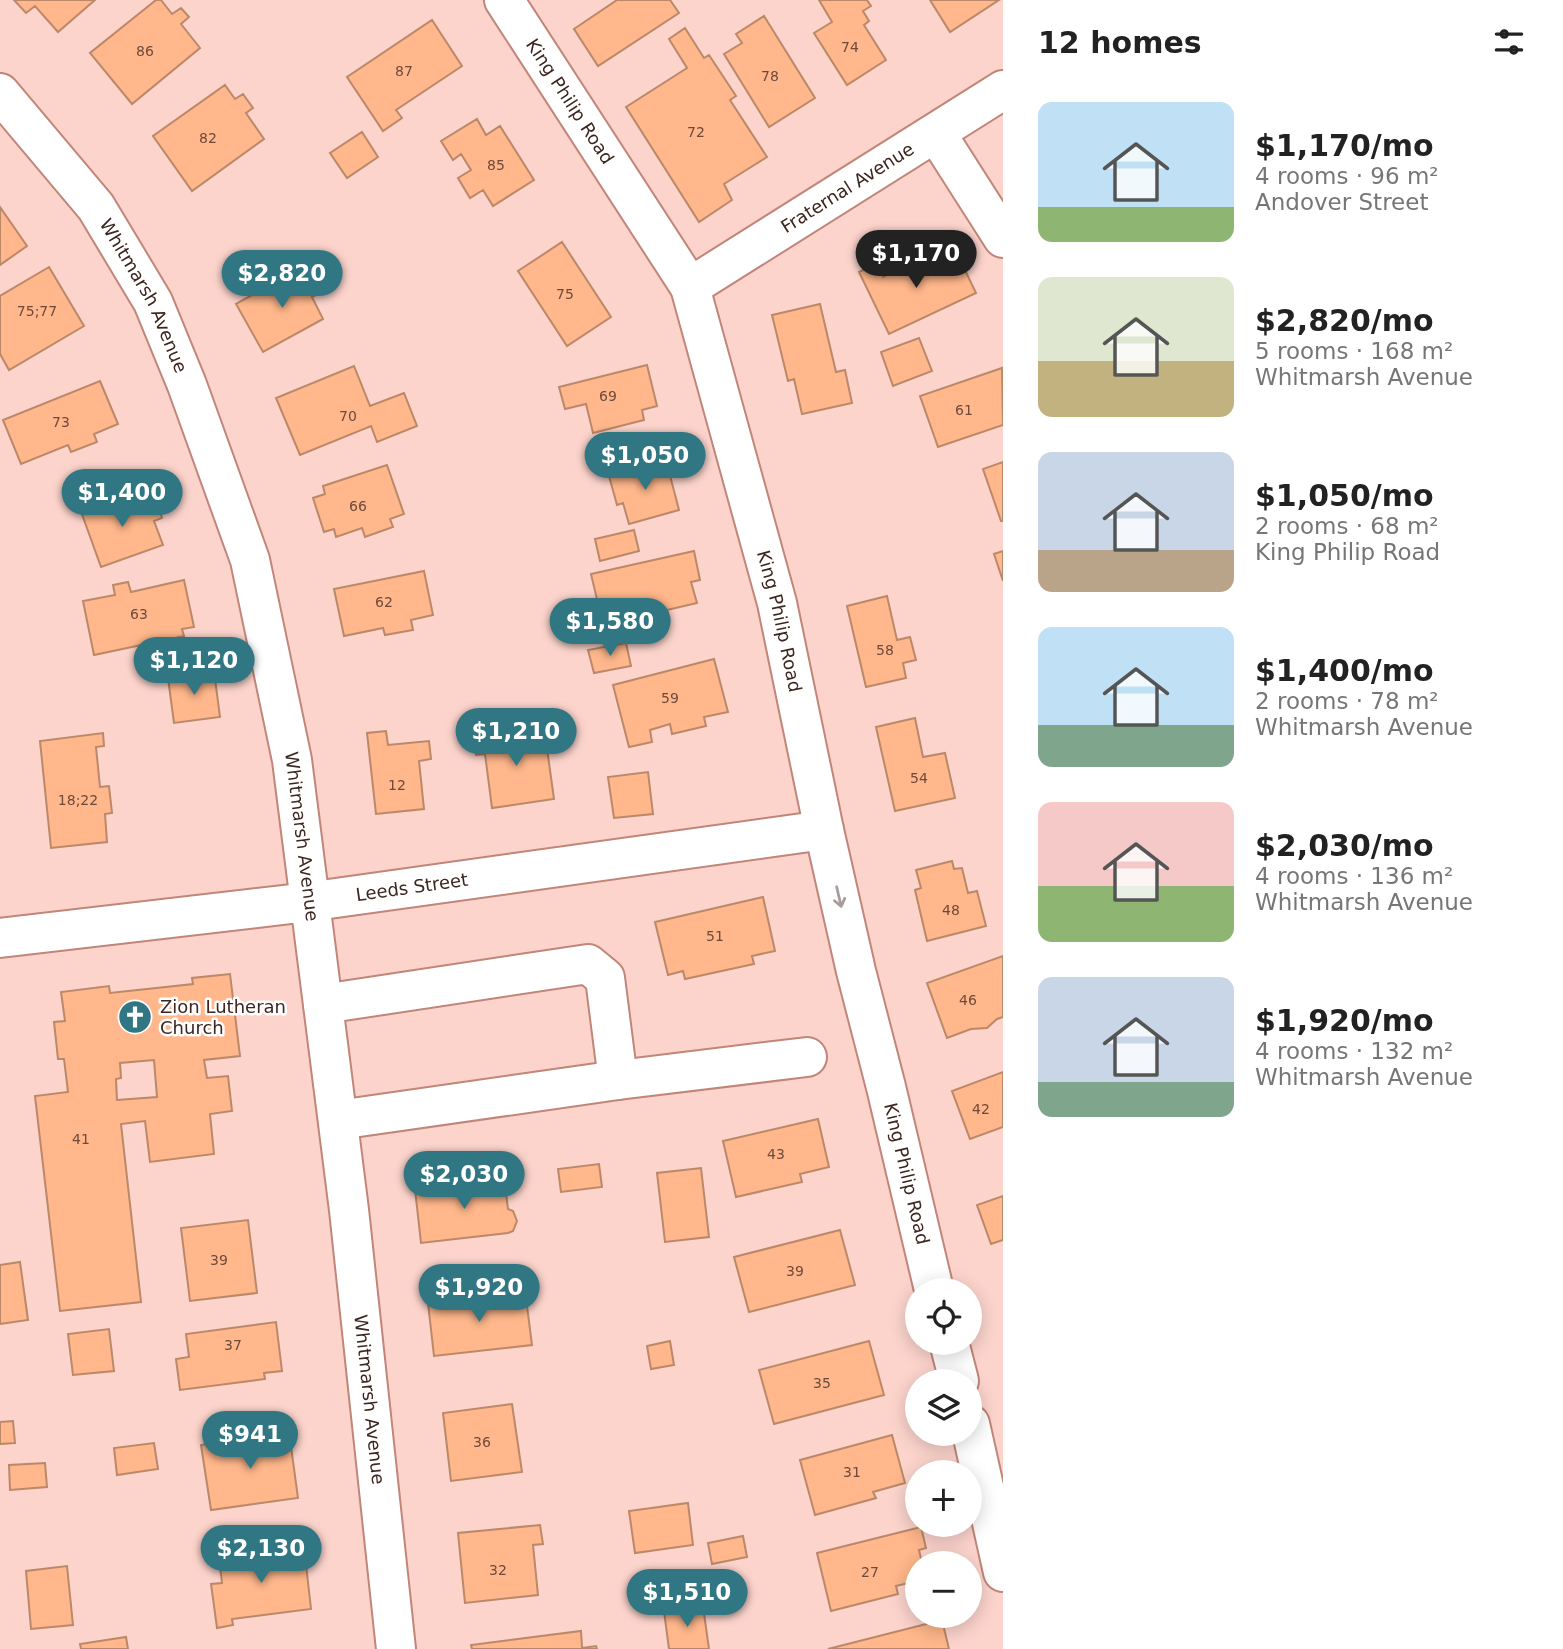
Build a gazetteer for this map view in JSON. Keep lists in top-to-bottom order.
{
  "streets": {
    "street": [
      "King Philip Road",
      "Fraternal Avenue",
      "Whitmarsh Avenue",
      "Leeds Street"
    ]
  },
  "crossings": [
    ["King Philip Road", "Fraternal Avenue"],
    ["King Philip Road", "Leeds Street"],
    ["Whitmarsh Avenue", "Leeds Street"]
  ],
  "places": {
    "church": ["Zion Lutheran Church"]
  },
  "house_numbers": [
    "74",
    "86",
    "87",
    "78",
    "72",
    "82",
    "85",
    "75",
    "75;77",
    "69",
    "61",
    "70",
    "73",
    "66",
    "62",
    "63",
    "58",
    "59",
    "54",
    "12",
    "18;22",
    "48",
    "51",
    "46",
    "42",
    "41",
    "43",
    "39",
    "39",
    "37",
    "35",
    "36",
    "31",
    "32",
    "27"
  ],
  "page": {
    "heading": "12 homes",
    "list": [
      {
        "name": "$1,170/mo",
        "note": "4 rooms · 96 m² · Andover Street"
      },
      {
        "name": "$2,820/mo",
        "note": "5 rooms · 168 m² · Whitmarsh Avenue"
      },
      {
        "name": "$1,050/mo",
        "note": "2 rooms · 68 m² · King Philip Road"
      },
      {
        "name": "$1,400/mo",
        "note": "2 rooms · 78 m² · Whitmarsh Avenue"
      },
      {
        "name": "$2,030/mo",
        "note": "4 rooms · 136 m² · Whitmarsh Avenue"
      },
      {
        "name": "$1,920/mo",
        "note": "4 rooms · 132 m² · Whitmarsh Avenue"
      }
    ],
    "price": [
      "$1,170",
      "$2,820",
      "$1,050",
      "$1,400",
      "$1,580",
      "$1,120",
      "$1,210",
      "$2,030",
      "$1,920",
      "$941",
      "$2,130",
      "$1,510"
    ],
    "map_buttons": ["+", "−"]
  }
}
